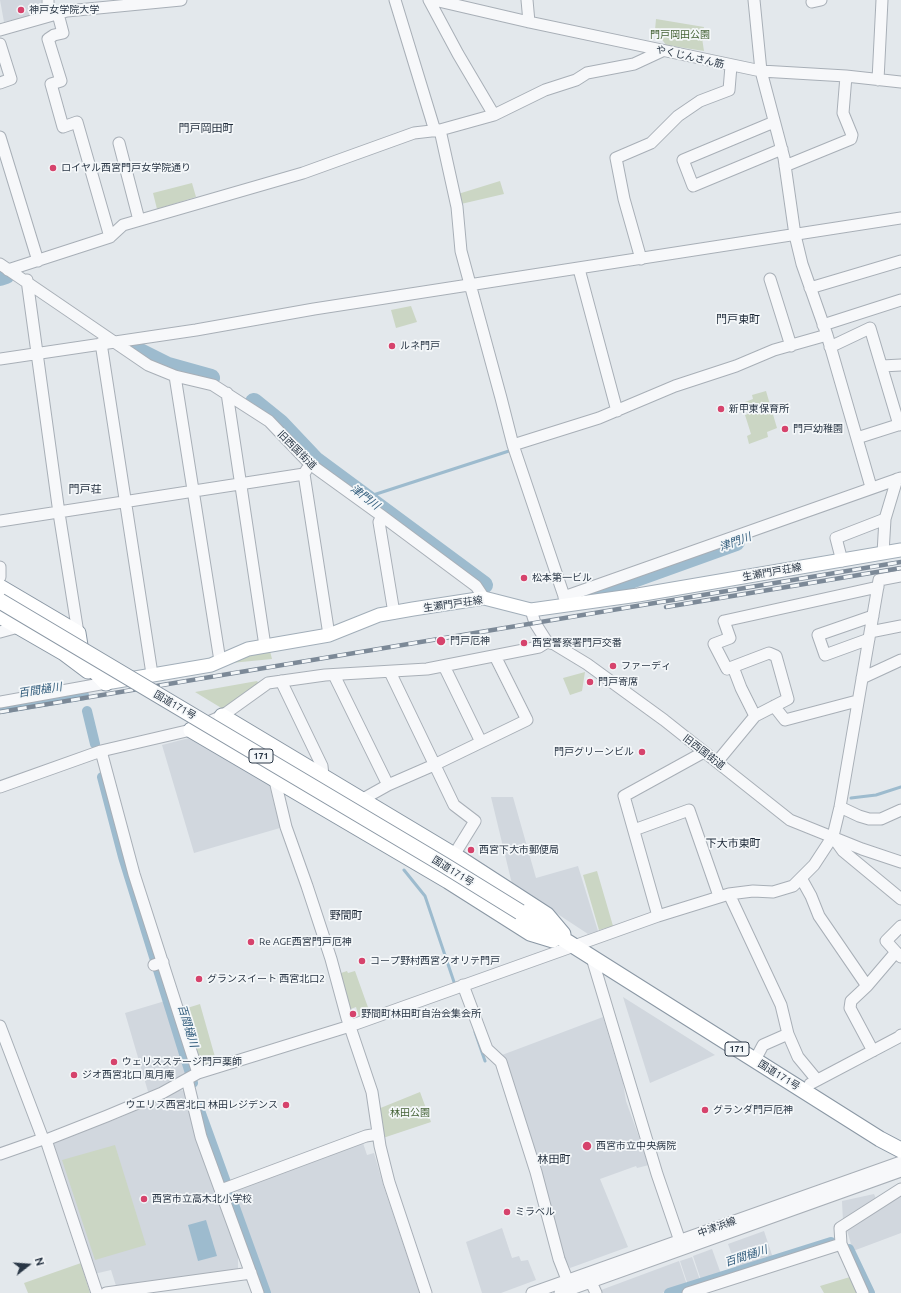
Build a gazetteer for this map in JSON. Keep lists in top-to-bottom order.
{
  "streets": {
    "highway": ["国道171号", "171"],
    "main road": ["生瀬門戸荘線"],
    "street": ["やくじんさん筋", "旧西国街道", "中津浜線"]
  },
  "crossings": [
    ["旧西国街道", "生瀬門戸荘線"],
    ["国道171号", "171"]
  ],
  "districts": [
    "門戸岡田町",
    "門戸東町",
    "門戸荘",
    "下大市東町",
    "野間町",
    "林田町"
  ],
  "water": ["津門川", "百間樋川"],
  "parks": ["門戸岡田公園", "林田公園"],
  "places": [
    "神戸女学院大学",
    "ロイヤル西宮門戸女学院通り",
    "ルネ門戸",
    "新甲東保育所",
    "門戸幼稚園",
    "松本第一ビル",
    "門戸厄神",
    "西宮警察署門戸交番",
    "ファーディ",
    "門戸寄席",
    "門戸グリーンビル",
    "西宮下大市郵便局",
    "Re AGE西宮門戸厄神",
    "コープ野村西宮クオリテ門戸",
    "グランスイート 西宮北口2",
    "野間町林田町自治会集会所",
    "ウェリスステージ門戸薬師",
    "ジオ西宮北口 風月庵",
    "ウエリス西宮北口 林田レジデンス",
    "グランダ門戸厄神",
    "西宮市立中央病院",
    "西宮市立高木北小学校",
    "ミラベル"
  ],
  "north": "right"
}
